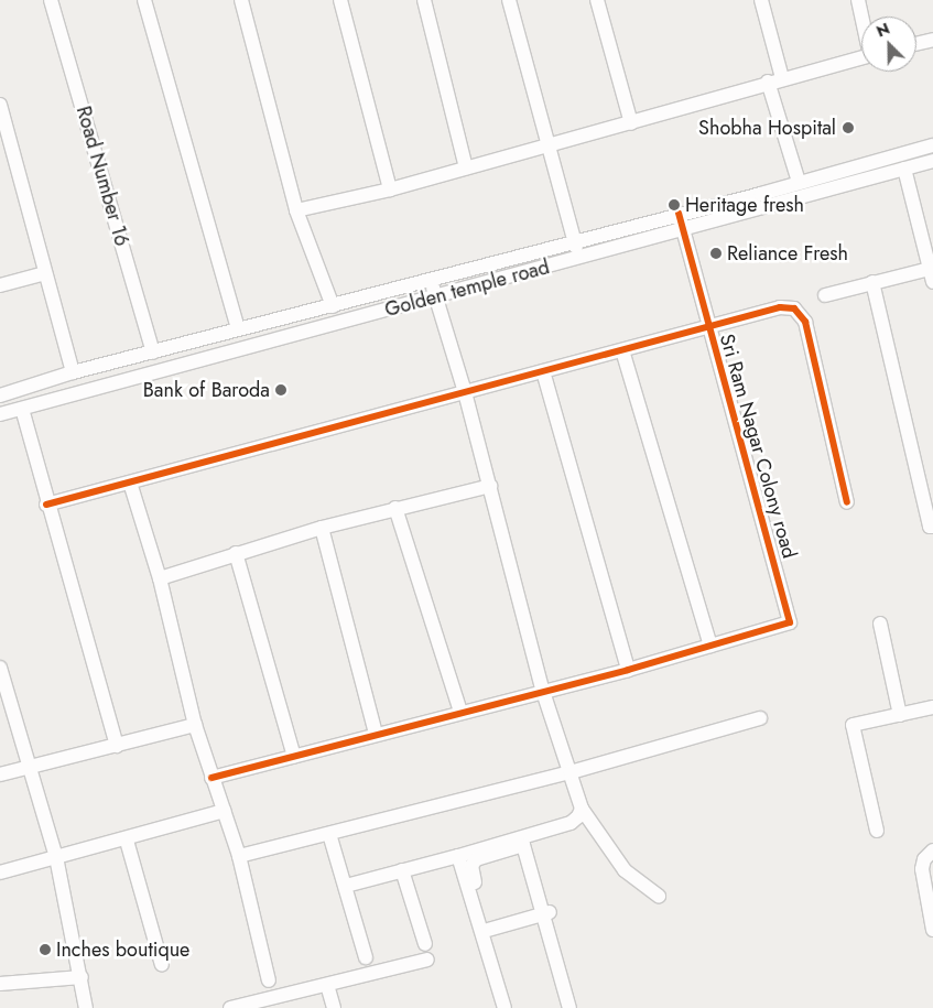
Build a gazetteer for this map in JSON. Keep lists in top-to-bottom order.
{
  "streets": {
    "street": ["Road Number 16", "Golden temple road", "Sri Ram Nagar Colony road"]
  },
  "crossings": [
    ["Road Number 16", "Golden temple road"],
    ["Golden temple road", "Sri Ram Nagar Colony road"]
  ],
  "places": [
    "Shobha Hospital",
    "Heritage fresh",
    "Reliance Fresh",
    "Bank of Baroda",
    "Inches boutique"
  ],
  "north": "top left"
}
